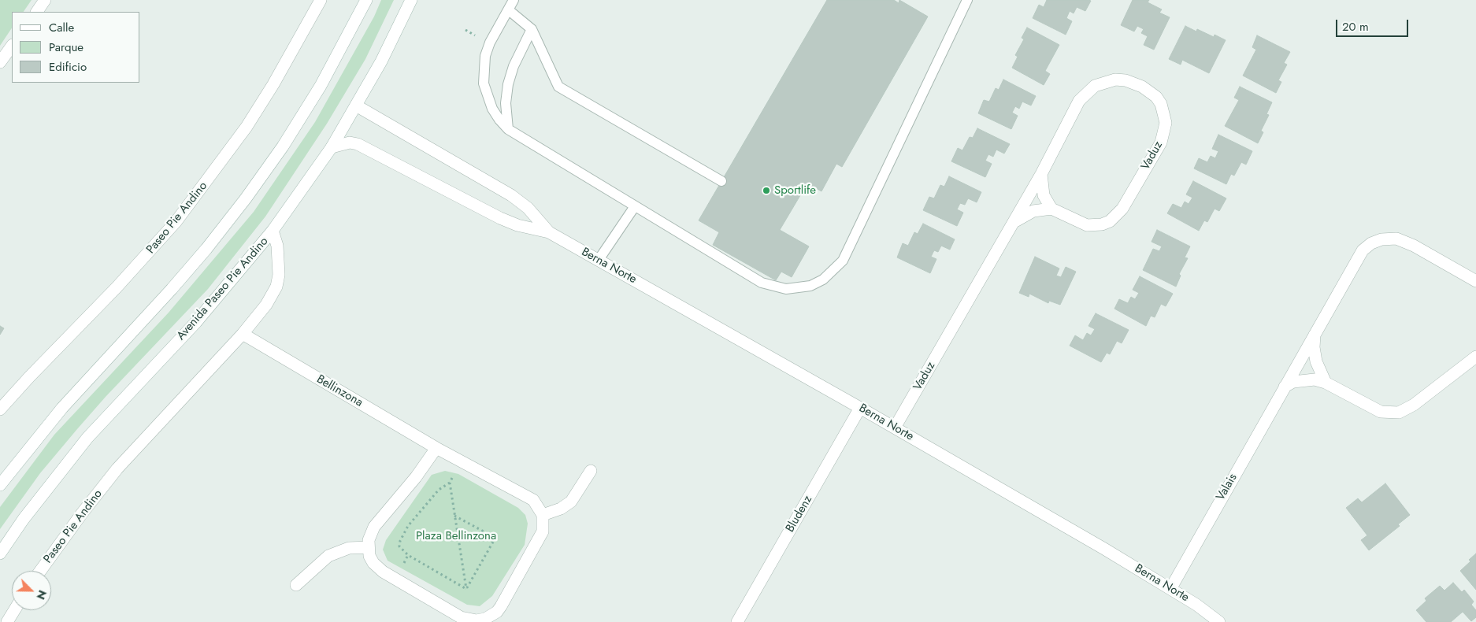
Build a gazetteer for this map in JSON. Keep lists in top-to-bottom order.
{
  "streets": {
    "street": [
      "Vaduz",
      "Paseo Pie Andino",
      "Berna Norte",
      "Avenida Paseo Pie Andino",
      "Bellinzona",
      "Valais",
      "Bludenz"
    ]
  },
  "crossings": [
    ["Vaduz", "Berna Norte"],
    ["Paseo Pie Andino", "Avenida Paseo Pie Andino"],
    ["Paseo Pie Andino", "Bellinzona"],
    ["Berna Norte", "Avenida Paseo Pie Andino"],
    ["Berna Norte", "Valais"],
    ["Berna Norte", "Bludenz"]
  ],
  "parks": ["Plaza Bellinzona"],
  "places": ["Sportlife"],
  "legend": ["Calle", "Parque", "Edificio"],
  "scale_bar": "20 m",
  "north": "bottom right"
}
